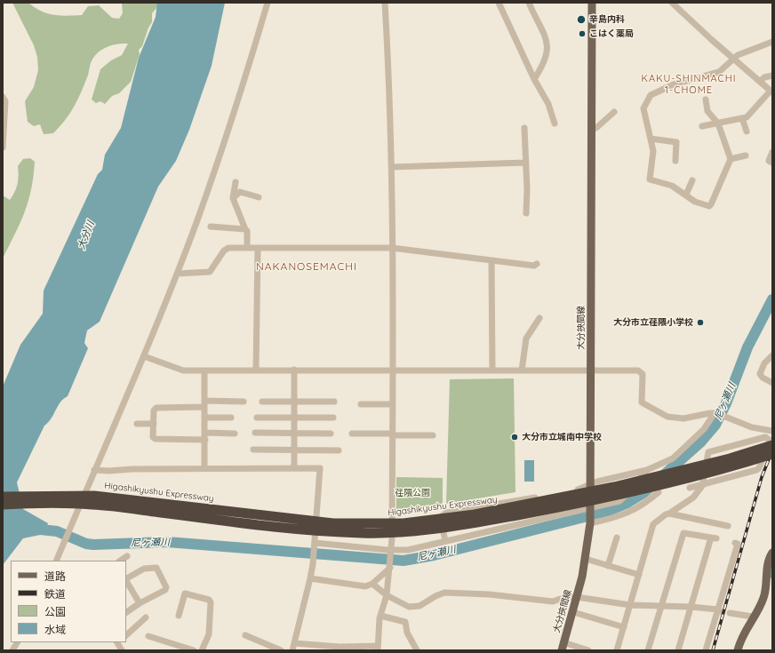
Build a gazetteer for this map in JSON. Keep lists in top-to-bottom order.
{
  "streets": {
    "highway": ["Higashikyushu Expressway"],
    "main road": ["大分挾間線"]
  },
  "districts": ["KAKU-SHINMACHI 1-CHOME", "NAKANOSEMACHI"],
  "water": ["大分川", "尼ヶ瀬川"],
  "parks": ["荏隈公園"],
  "places": [
    "辛島内科",
    "こはく薬局",
    "大分市立荏隈小学校",
    "大分市立城南中学校"
  ],
  "legend": [
    "道路",
    "鉄道",
    "公園",
    "水域"
  ]
}
